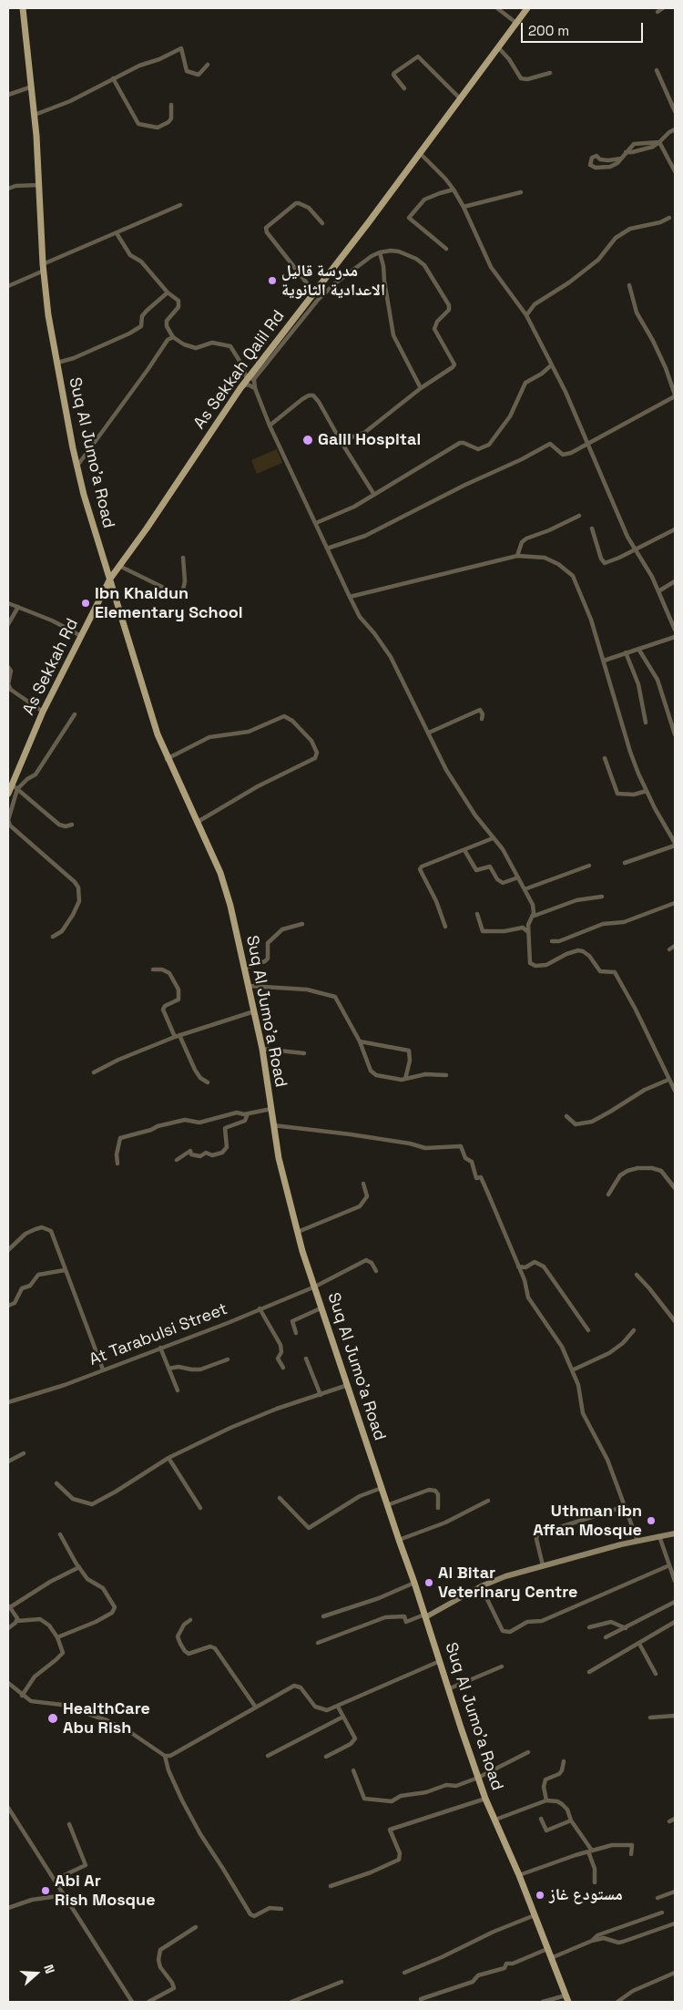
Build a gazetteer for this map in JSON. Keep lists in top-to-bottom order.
{
  "streets": {
    "main road": ["As Sekkah Qalil Rd", "Suq Al Jumo’a Road", "As Sekkah Rd"],
    "street": ["At Tarabulsi Street"]
  },
  "crossings": [
    ["As Sekkah Qalil Rd", "Suq Al Jumo’a Road"],
    ["As Sekkah Qalil Rd", "As Sekkah Rd"],
    ["Suq Al Jumo’a Road", "As Sekkah Rd"],
    ["Suq Al Jumo’a Road", "At Tarabulsi Street"]
  ],
  "places": [
    "مدرسة قاليل الاعدادية الثانوية",
    "Galil Hospital",
    "Ibn Khaldun Elementary School",
    "Uthman ibn Affan Mosque",
    "Al Bitar Veterinary Centre",
    "HealthCare Abu Rish",
    "Abi Ar Rish Mosque",
    "مستودع غاز"
  ],
  "scale_bar": "200 m",
  "north": "right"
}
